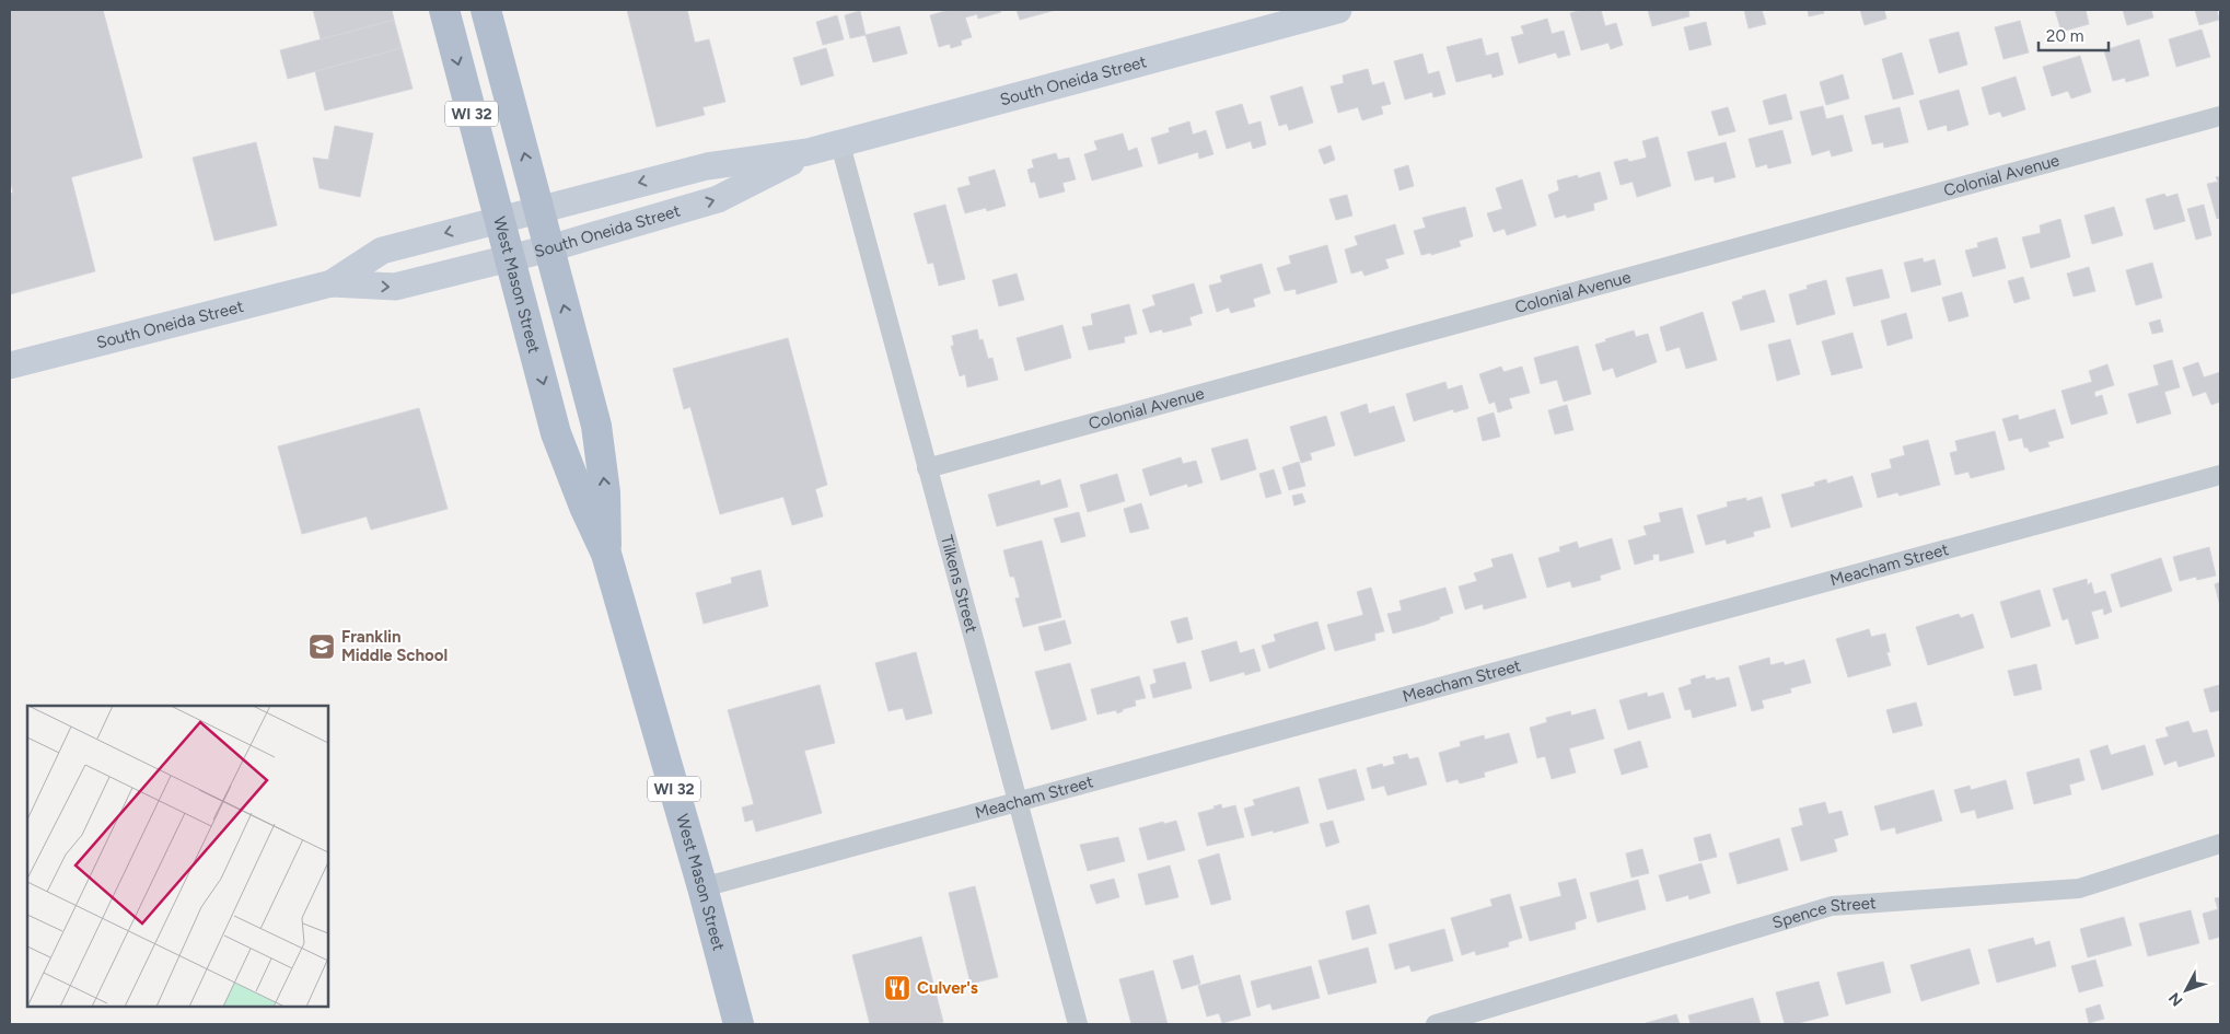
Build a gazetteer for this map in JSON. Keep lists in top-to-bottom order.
{
  "streets": {
    "main road": ["WI 32", "West Mason Street"],
    "street": [
      "South Oneida Street",
      "Colonial Avenue",
      "Meacham Street",
      "Tilkens Street",
      "Spence Street"
    ]
  },
  "crossings": [
    ["South Oneida Street", "West Mason Street"],
    ["South Oneida Street", "Tilkens Street"],
    ["Colonial Avenue", "Tilkens Street"],
    ["West Mason Street", "Meacham Street"],
    ["Meacham Street", "Tilkens Street"]
  ],
  "places": {
    "school or university": ["Franklin Middle School"],
    "restaurant": ["Culver's"]
  },
  "scale_bar": "20 m",
  "north": "bottom left"
}
